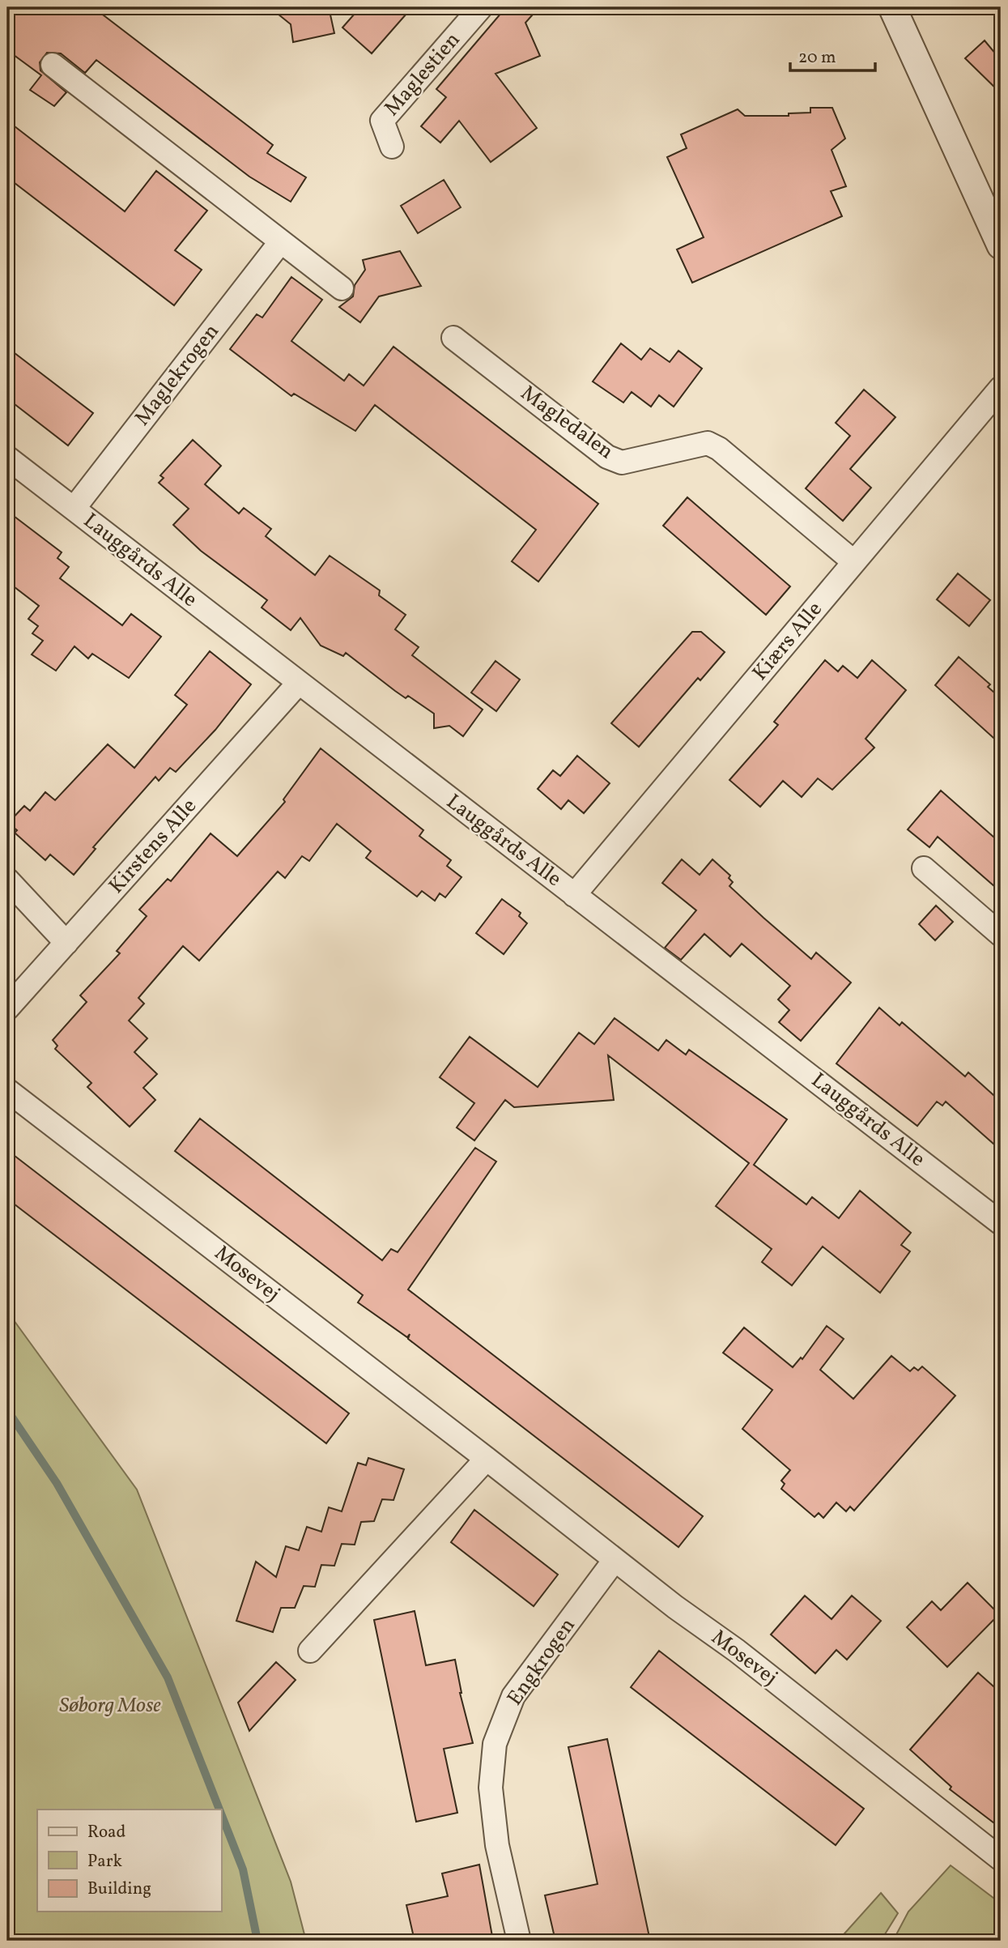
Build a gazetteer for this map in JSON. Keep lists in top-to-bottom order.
{
  "streets": {
    "street": [
      "Maglestien",
      "Maglekrogen",
      "Magledalen",
      "Lauggårds Alle",
      "Kiærs Alle",
      "Kirstens Alle",
      "Mosevej",
      "Engkrogen"
    ]
  },
  "crossings": [
    ["Maglekrogen", "Lauggårds Alle"],
    ["Magledalen", "Kiærs Alle"],
    ["Lauggårds Alle", "Kiærs Alle"],
    ["Lauggårds Alle", "Kirstens Alle"],
    ["Mosevej", "Engkrogen"]
  ],
  "parks": ["Søborg Mose"],
  "legend": ["Road", "Park", "Building"],
  "scale_bar": "20 m"
}
